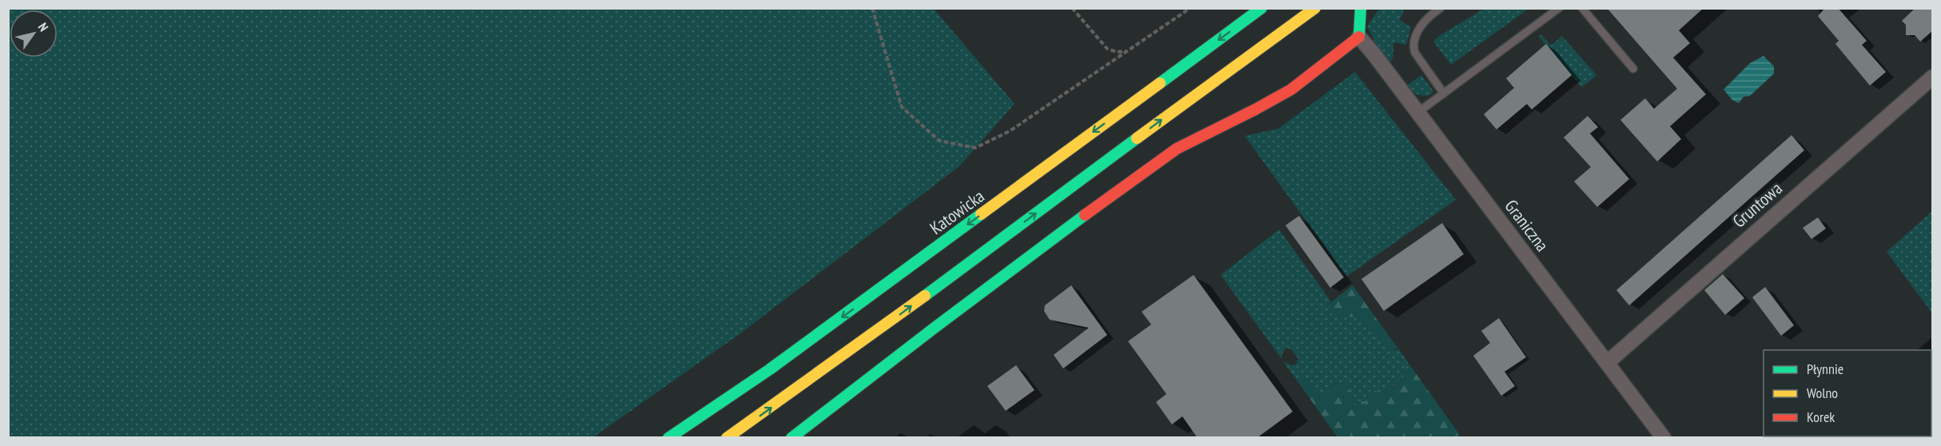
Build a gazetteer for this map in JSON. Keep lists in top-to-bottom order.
{
  "streets": {
    "main road": ["Katowicka"],
    "street": ["Gruntowa", "Graniczna"]
  },
  "crossings": [
    ["Gruntowa", "Graniczna"]
  ],
  "legend": ["Płynnie", "Wolno", "Korek"],
  "north": "top right"
}
